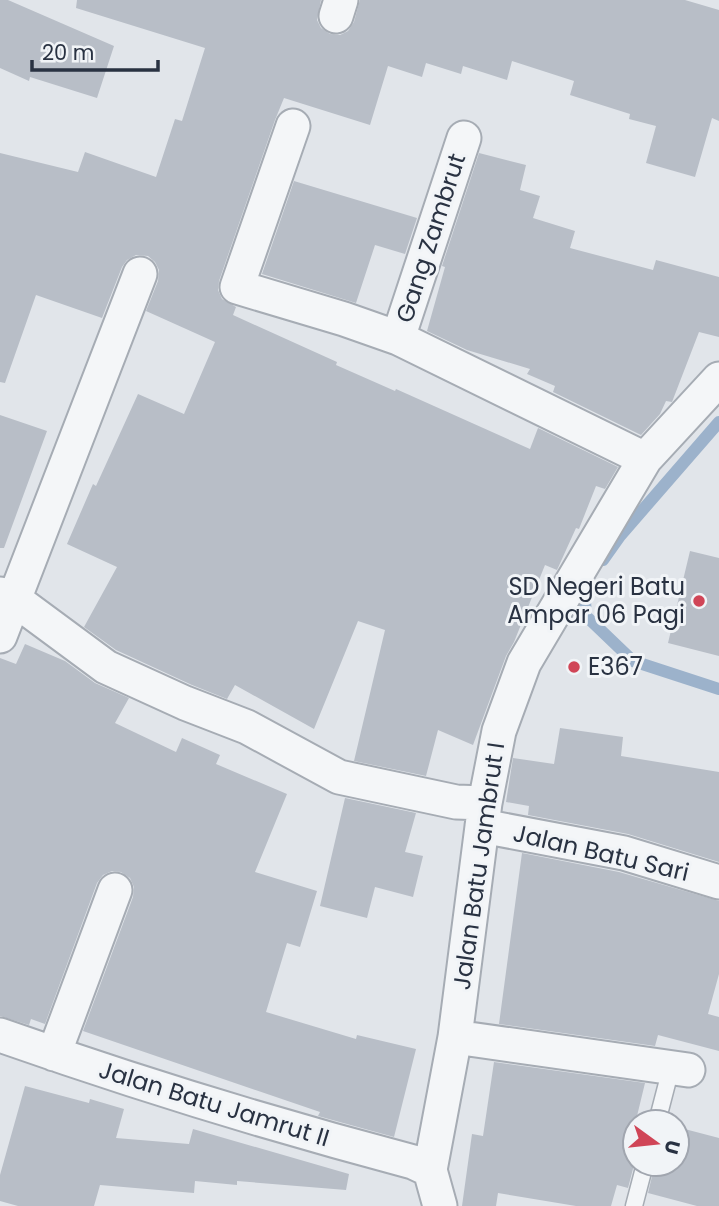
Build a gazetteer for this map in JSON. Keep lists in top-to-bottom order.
{
  "streets": {
    "street": [
      "Gang Zambrut",
      "Jalan Batu Sari",
      "Jalan Batu Jambrut I",
      "Jalan Batu Jamrut II"
    ]
  },
  "crossings": [
    ["Jalan Batu Sari", "Jalan Batu Jambrut I"],
    ["Jalan Batu Jambrut I", "Jalan Batu Jamrut II"]
  ],
  "places": ["SD Negeri Batu Ampar 06 Pagi", "E367"],
  "scale_bar": "20 m",
  "north": "right"
}
